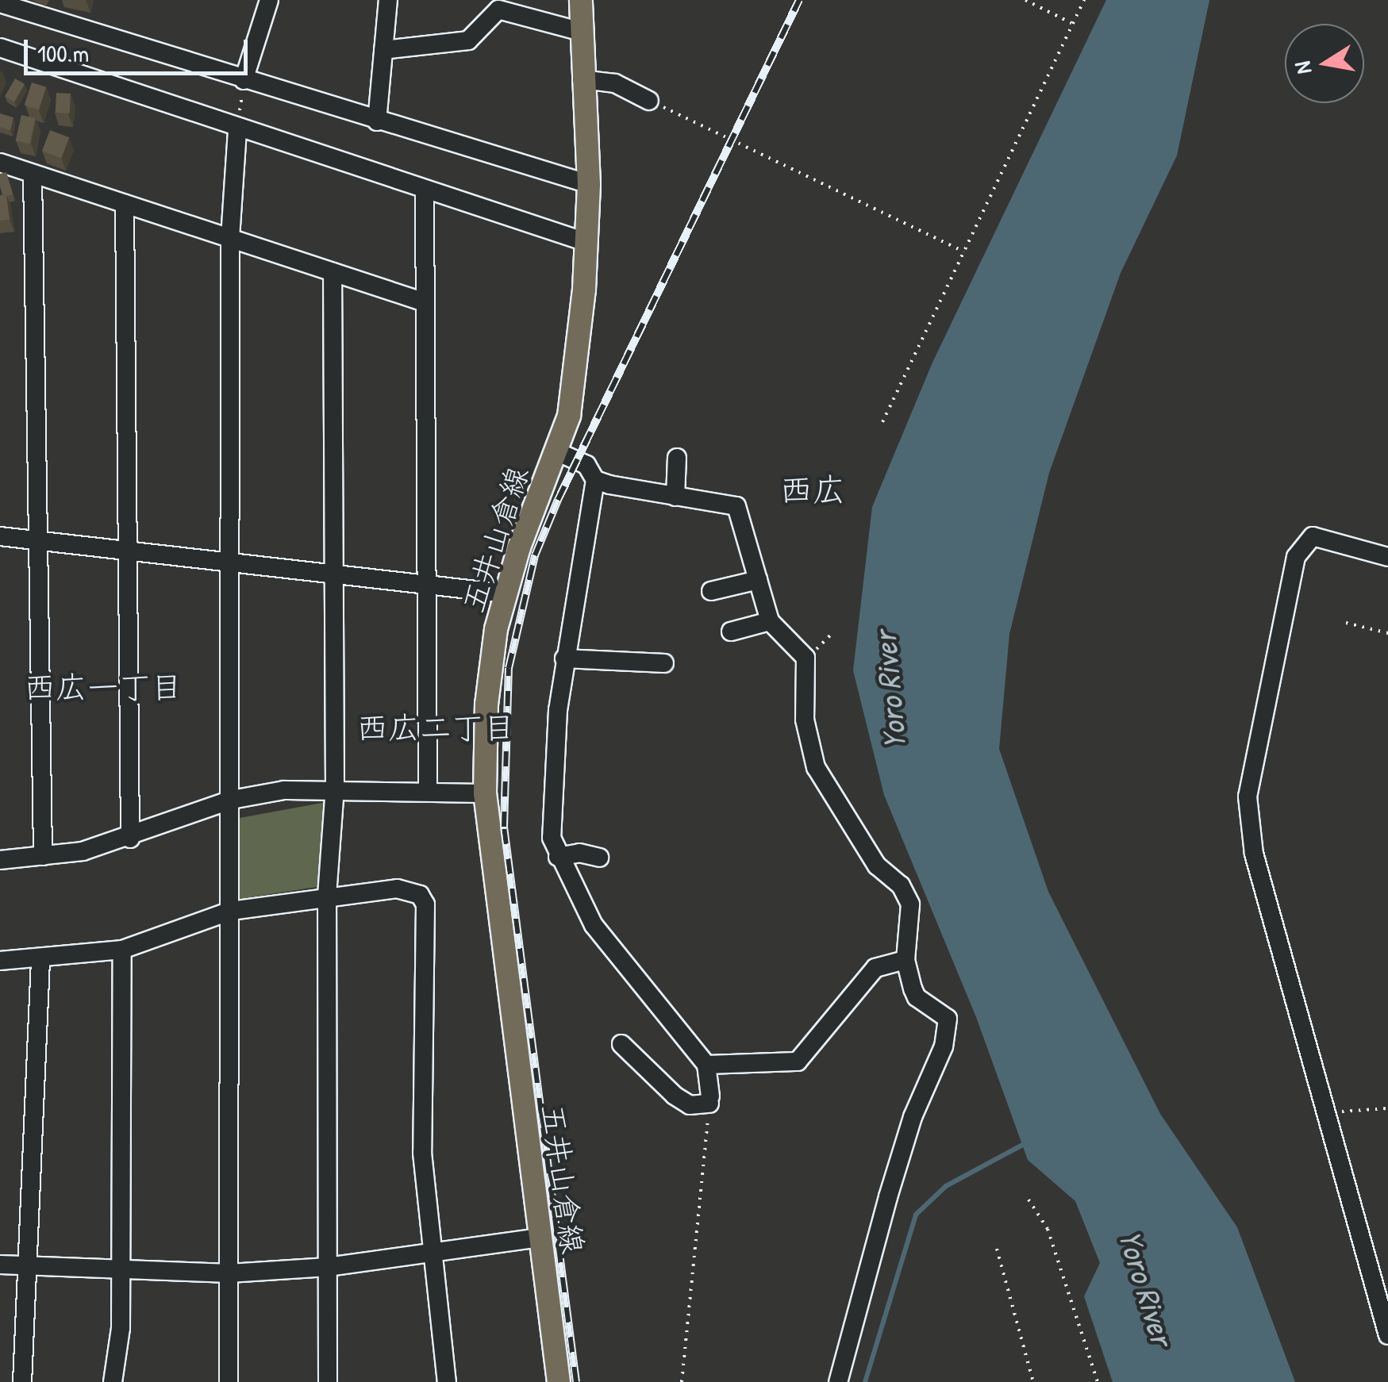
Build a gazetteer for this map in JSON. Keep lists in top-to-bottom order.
{
  "streets": {
    "main road": ["五井山倉線"]
  },
  "districts": ["西広", "西広一丁目", "西広二丁目"],
  "water": ["Yoro River"],
  "scale_bar": "100 m",
  "north": "left"
}
